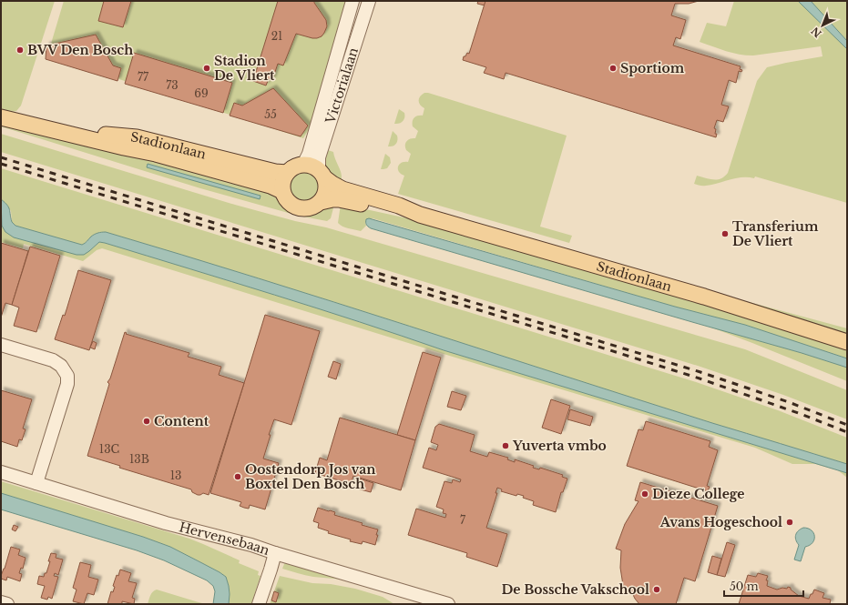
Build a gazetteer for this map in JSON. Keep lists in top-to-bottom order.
{
  "streets": {
    "main road": ["Stadionlaan"],
    "street": ["Victorialaan", "Hervensebaan"]
  },
  "crossings": [
    ["Victorialaan", "Stadionlaan"]
  ],
  "places": [
    "BVV Den Bosch",
    "Stadion De Vliert",
    "Sportiom",
    "Transferium De Vliert",
    "Content",
    "Yuverta vmbo",
    "Oostendorp Jos van Boxtel Den Bosch",
    "Dieze College",
    "Avans Hogeschool",
    "De Bossche Vakschool"
  ],
  "house_numbers": [
    "21",
    "77",
    "73",
    "69",
    "55",
    "13C",
    "13B",
    "13",
    "7"
  ],
  "scale_bar": "50 m",
  "north": "bottom left"
}
